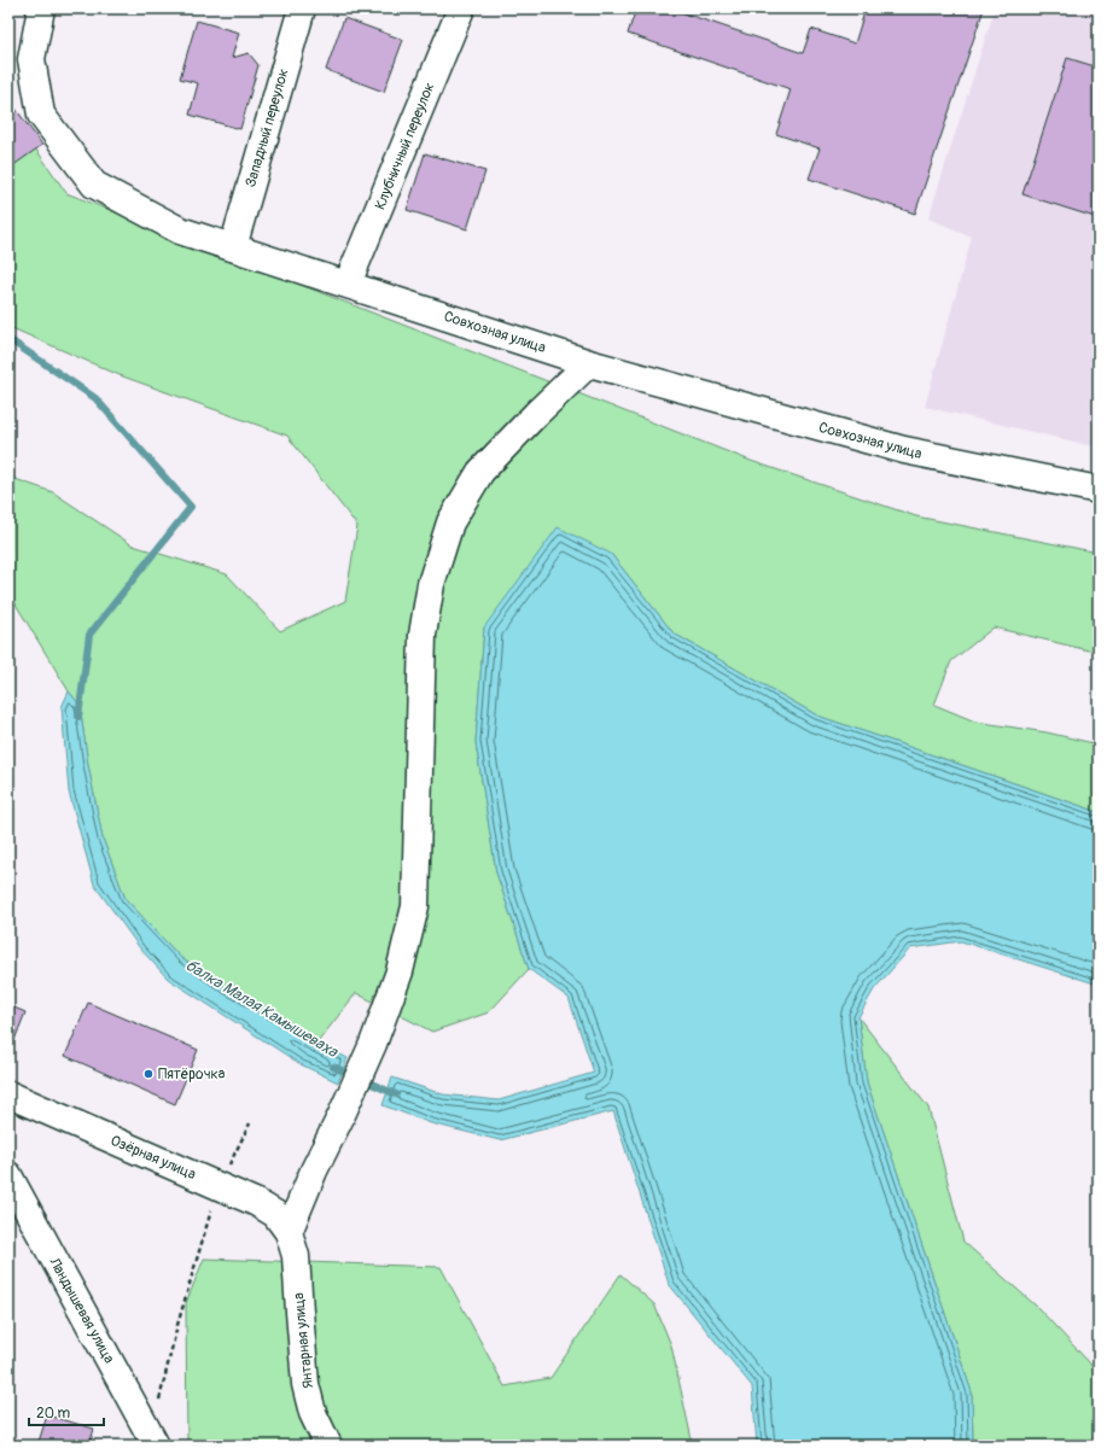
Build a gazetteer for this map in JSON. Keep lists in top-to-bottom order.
{
  "streets": {
    "street": [
      "Западный переулок",
      "Клубничный переулок",
      "Совхозная улица",
      "Озёрная улица",
      "Ландышевая улица",
      "Янтарная улица"
    ]
  },
  "crossings": [
    ["Западный переулок", "Совхозная улица"],
    ["Клубничный переулок", "Совхозная улица"],
    ["Озёрная улица", "Янтарная улица"]
  ],
  "water": ["балка Малая Камышеваха"],
  "places": ["Пятёрочка"],
  "scale_bar": "20 m"
}
